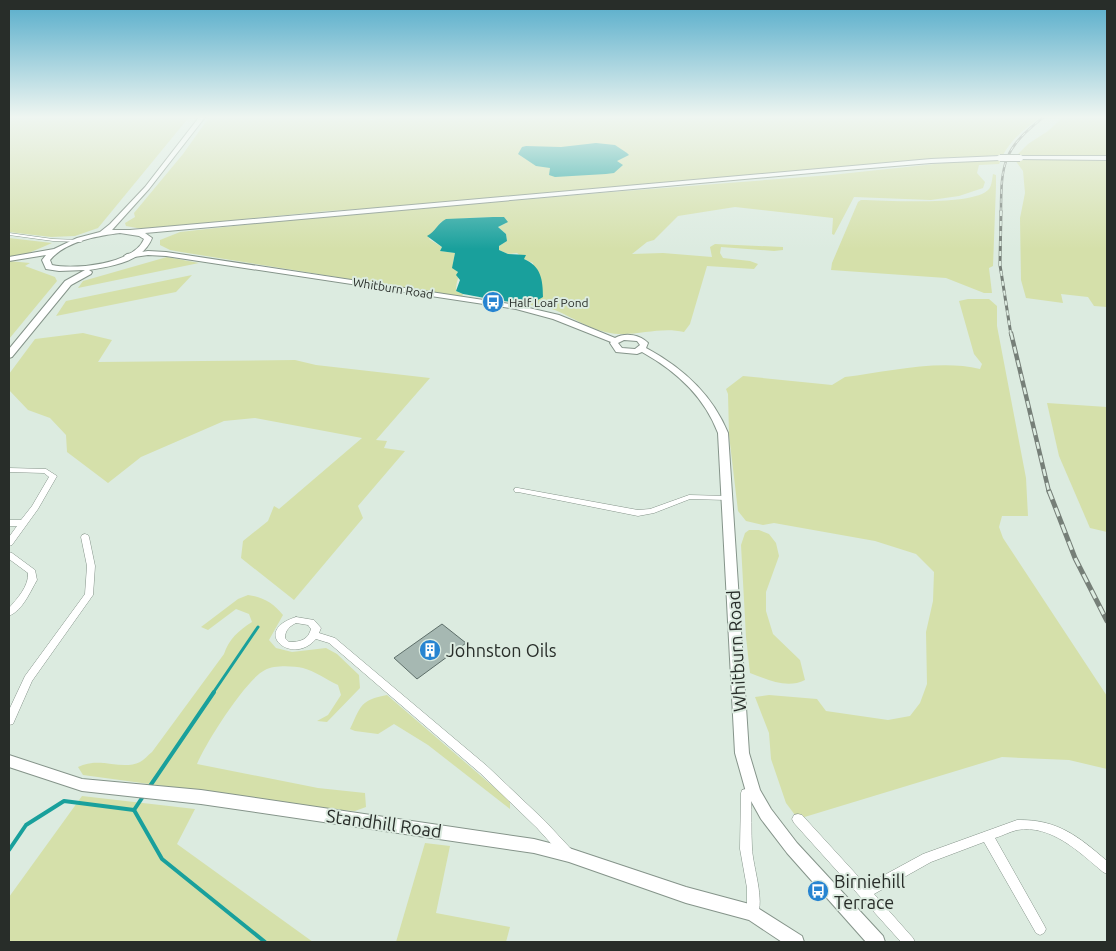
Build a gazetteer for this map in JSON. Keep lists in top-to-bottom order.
{
  "streets": {
    "main road": ["Whitburn Road", "Standhill Road"]
  },
  "places": {
    "bus stop": ["Half Loaf Pond", "Birniehill Terrace"],
    "building": ["Johnston Oils"]
  }
}
